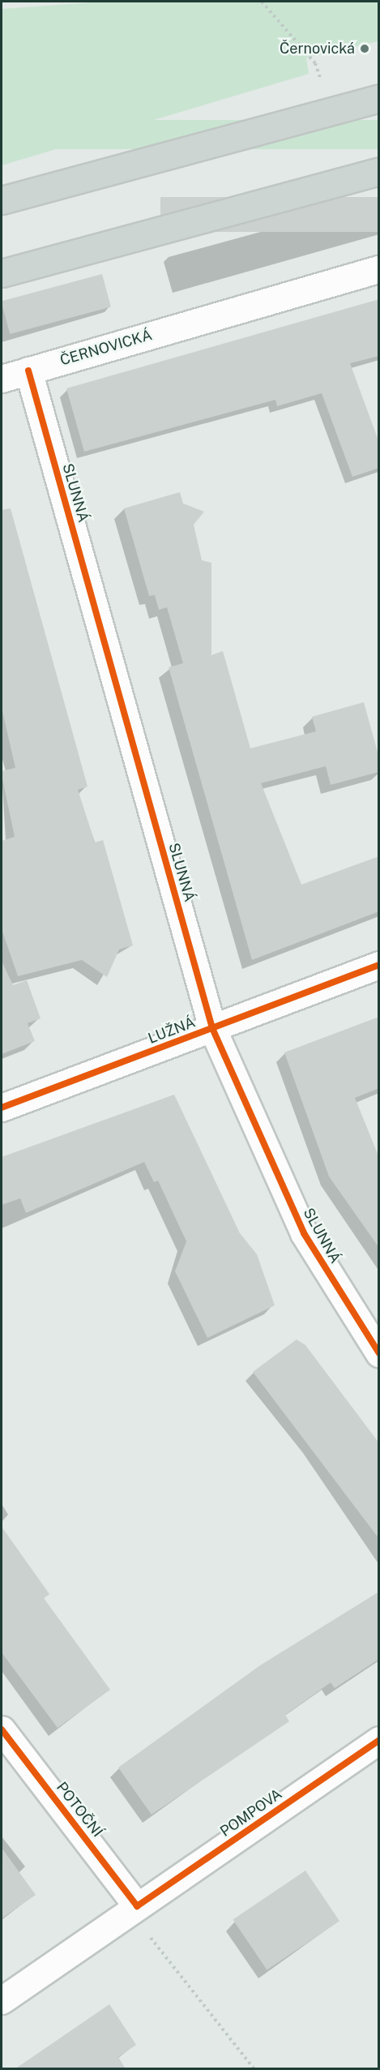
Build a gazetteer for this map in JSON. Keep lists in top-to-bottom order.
{
  "streets": {
    "street": [
      "ČERNOVICKÁ",
      "SLUNNÁ",
      "LUŽNÁ",
      "POTOČNÍ",
      "POMPOVA"
    ]
  },
  "crossings": [
    ["ČERNOVICKÁ", "SLUNNÁ"],
    ["SLUNNÁ", "LUŽNÁ"],
    ["POTOČNÍ", "POMPOVA"]
  ],
  "places": ["Černovická"]
}
